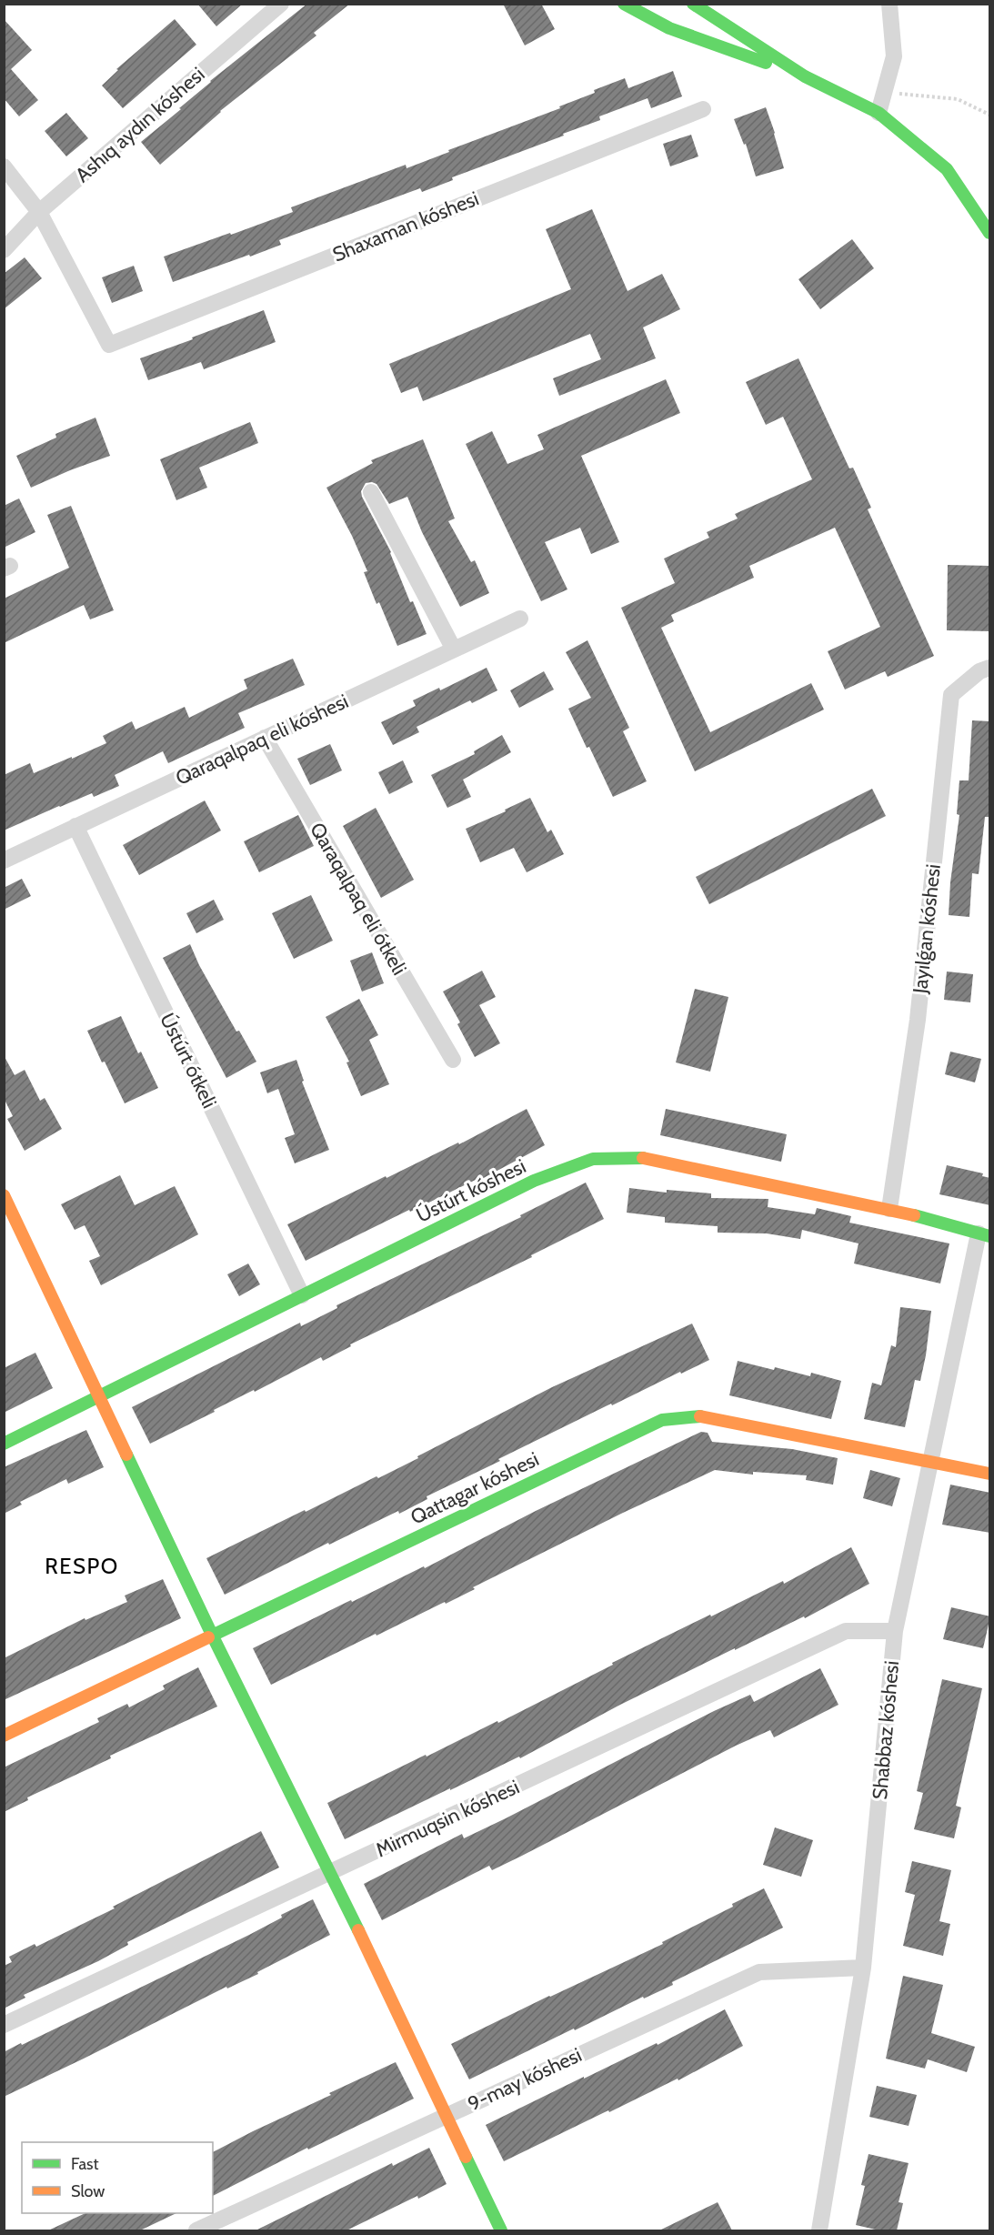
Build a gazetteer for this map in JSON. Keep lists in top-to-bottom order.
{
  "streets": {
    "street": [
      "Ashıq aydın kóshesi",
      "Shaxaman kóshesi",
      "Qaraqalpaq eli kóshesi",
      "Qaraqalpaq eli ótkeli",
      "Jayılǵan kóshesi",
      "Ústúrt ótkeli",
      "Ústúrt kóshesi",
      "Qattagar kóshesi",
      "Shabbaz kóshesi",
      "Mirmuqsin kóshesi",
      "9-may kóshesi"
    ]
  },
  "crossings": [
    ["Ashıq aydın kóshesi", "Shaxaman kóshesi"],
    ["Qaraqalpaq eli kóshesi", "Qaraqalpaq eli ótkeli"],
    ["Qaraqalpaq eli kóshesi", "Ústúrt ótkeli"],
    ["Jayılǵan kóshesi", "Ústúrt kóshesi"],
    ["Ústúrt ótkeli", "Ústúrt kóshesi"],
    ["Ústúrt kóshesi", "Shabbaz kóshesi"],
    ["Qattagar kóshesi", "Shabbaz kóshesi"],
    ["Shabbaz kóshesi", "Mirmuqsin kóshesi"],
    ["Shabbaz kóshesi", "9-may kóshesi"]
  ],
  "districts": ["RESPO"],
  "legend": ["Fast", "Slow"]
}
